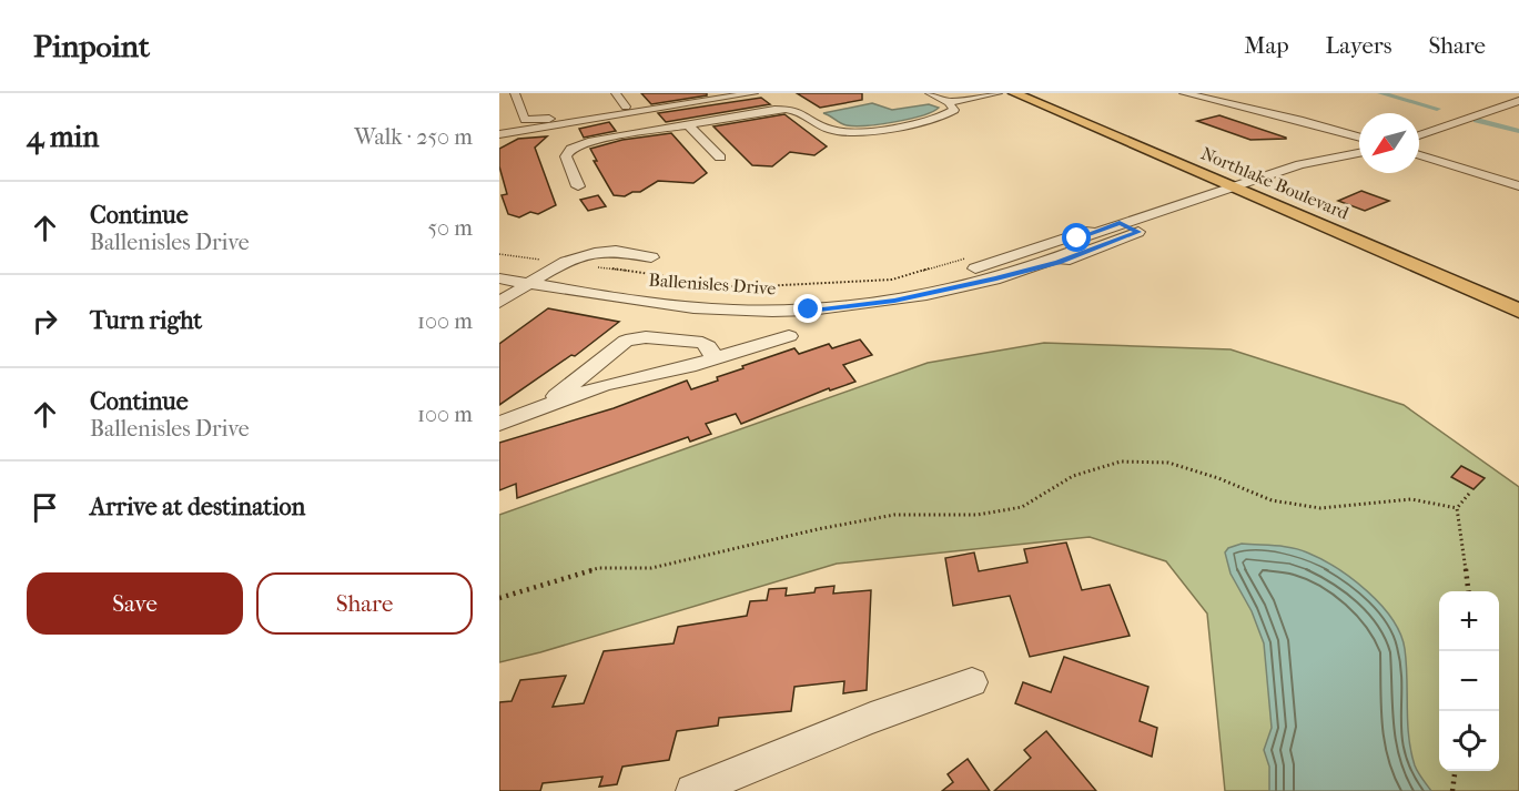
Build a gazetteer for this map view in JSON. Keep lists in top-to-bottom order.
{
  "streets": {
    "main road": ["Northlake Boulevard"],
    "street": ["Ballenisles Drive"]
  },
  "crossings": [
    ["Northlake Boulevard", "Ballenisles Drive"]
  ],
  "north": "bottom left",
  "page": {
    "header": "Pinpoint",
    "nav": ["Map", "Layers", "Share"],
    "heading": ["4 min", "Walk · 250 m"],
    "list": [
      ["Continue", "Ballenisles Drive", "50 m"],
      ["Turn right", "100 m"],
      ["Continue", "Ballenisles Drive", "100 m"],
      "Arrive at destination"
    ],
    "buttons": ["Save", "Share"],
    "map_buttons": ["+", "−"]
  }
}
